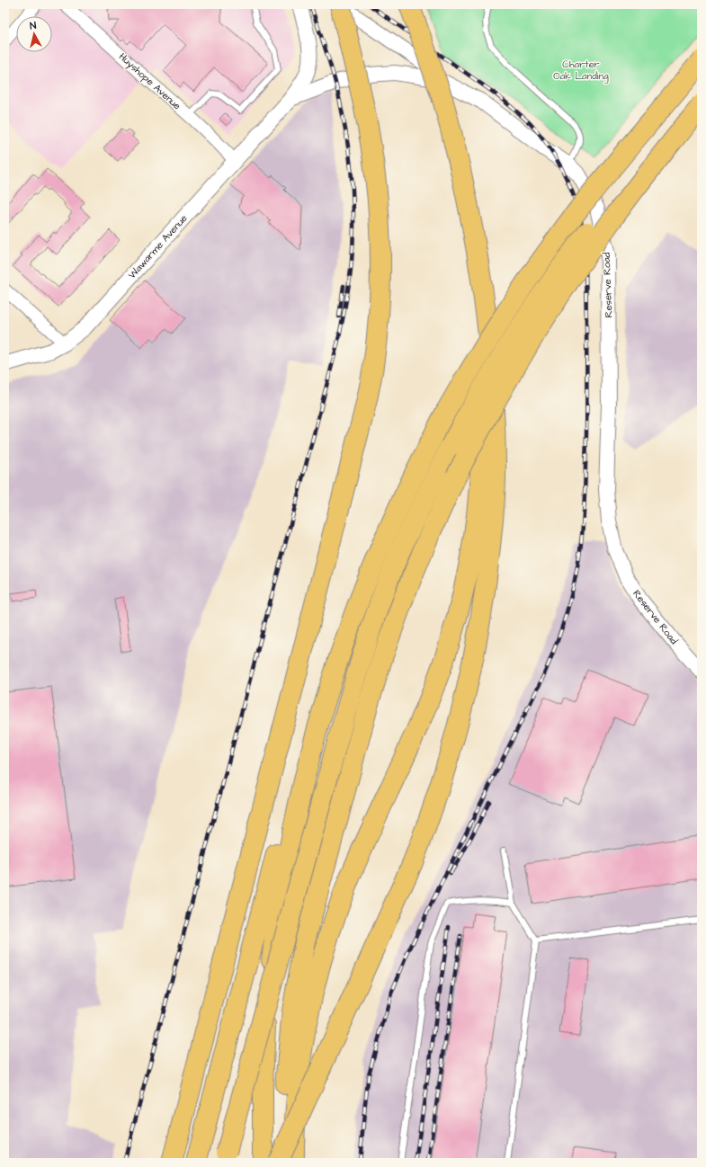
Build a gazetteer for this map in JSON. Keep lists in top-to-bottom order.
{
  "streets": {
    "street": ["Huyshope Avenue", "Wawarme Avenue", "Reserve Road"]
  },
  "crossings": [
    ["Huyshope Avenue", "Wawarme Avenue"],
    ["Wawarme Avenue", "Reserve Road"]
  ],
  "parks": ["Charter Oak Landing"],
  "north": "top"
}
